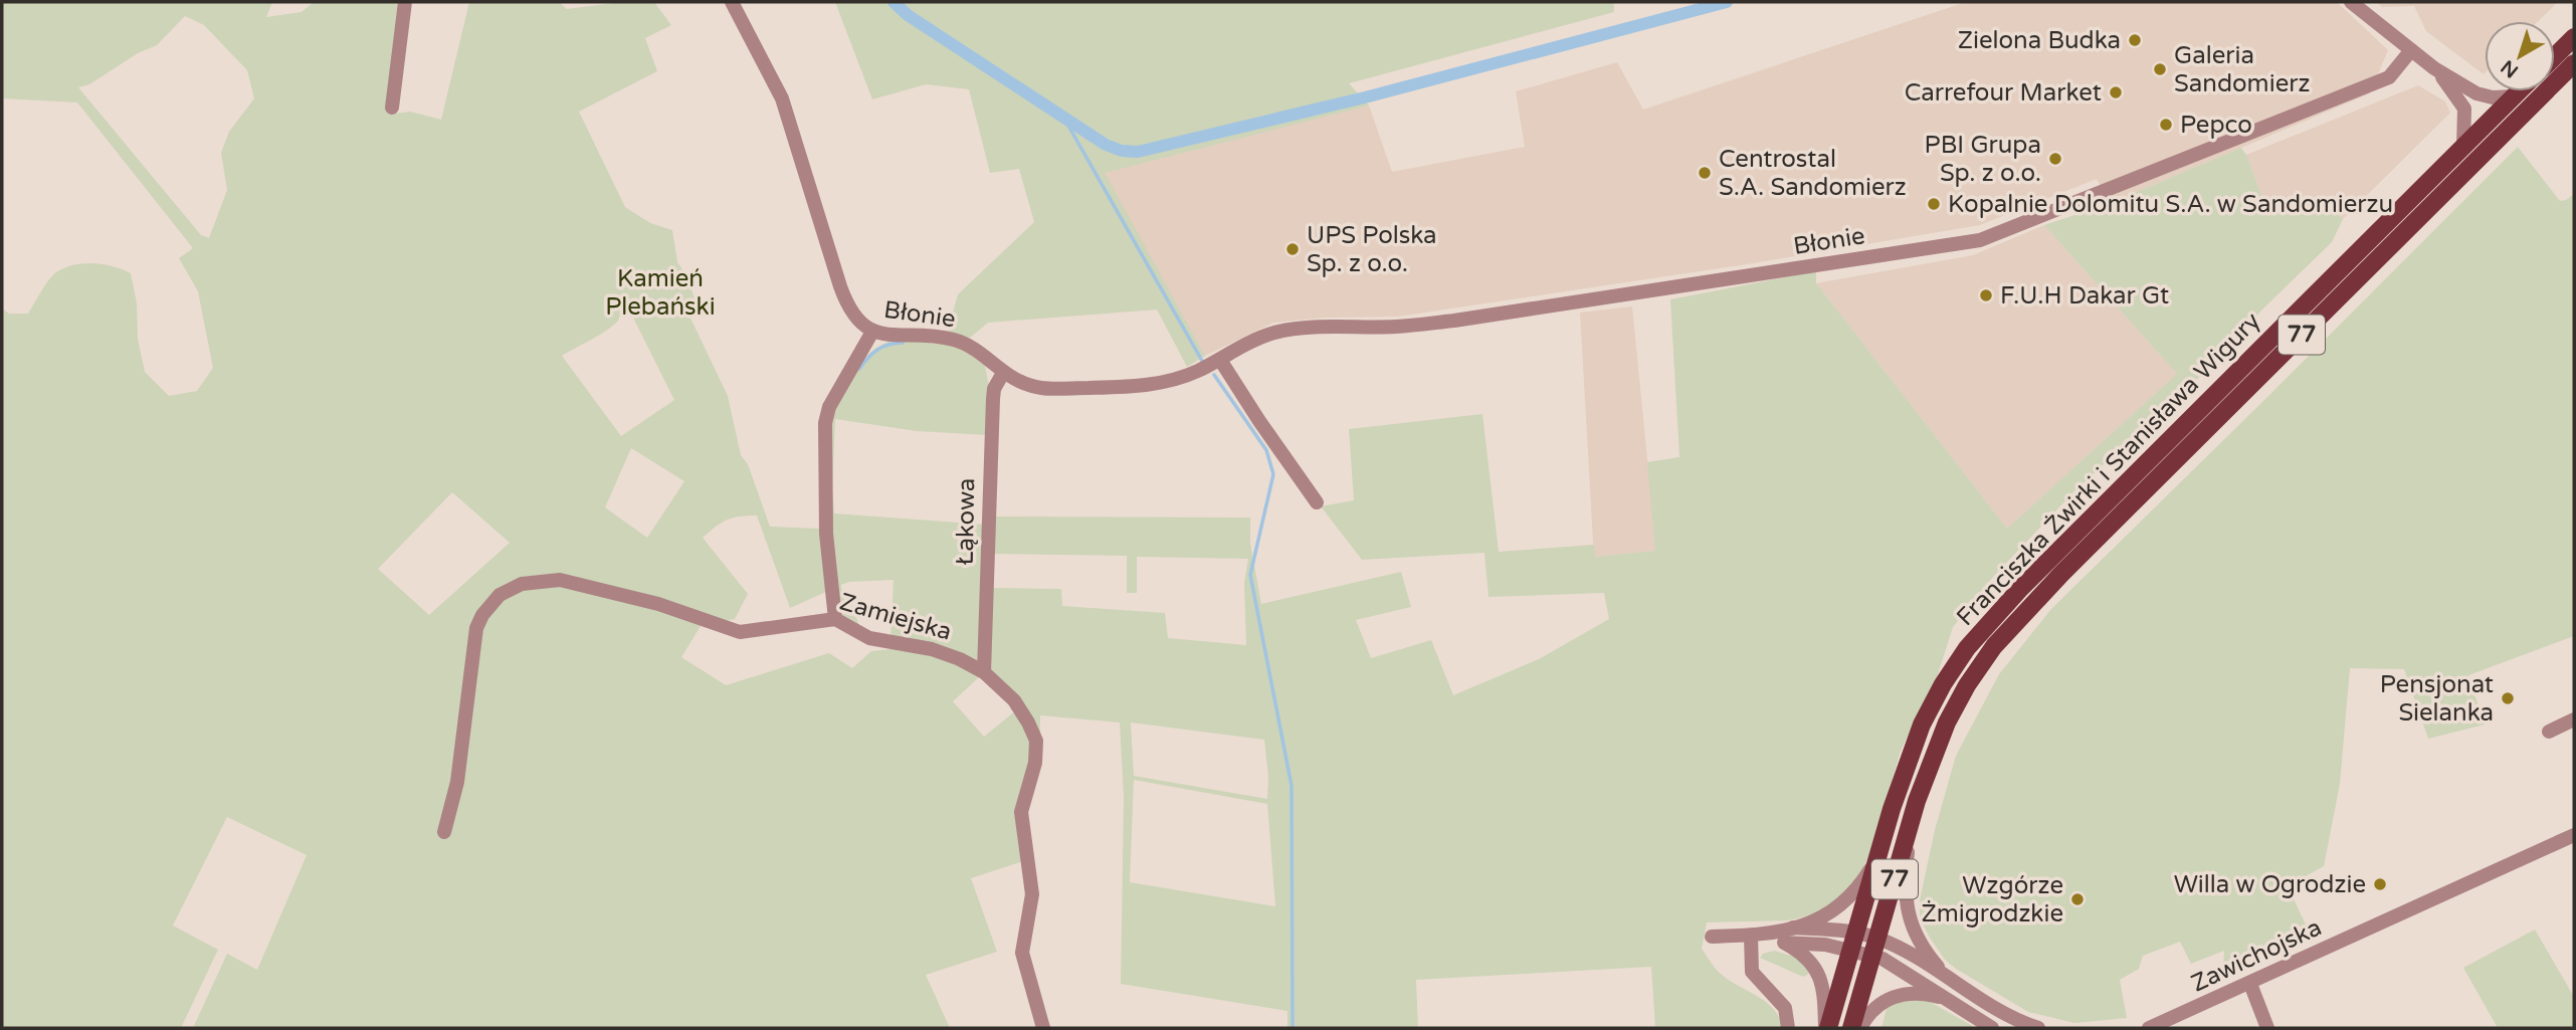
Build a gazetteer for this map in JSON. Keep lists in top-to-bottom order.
{
  "streets": {
    "main road": ["77", "Franciszka Żwirki i Stanisława Wigury"],
    "street": [
      "Błonie",
      "Łąkowa",
      "Zamiejska",
      "Zawichojska"
    ]
  },
  "crossings": [
    ["Błonie", "Łąkowa"],
    ["77", "Franciszka Żwirki i Stanisława Wigury"],
    ["Łąkowa", "Zamiejska"]
  ],
  "parks": ["Kamień Plebański"],
  "places": [
    "Zielona Budka",
    "Galeria Sandomierz",
    "Carrefour Market",
    "Pepco",
    "PBI Grupa Sp. z o.o.",
    "Centrostal S.A. Sandomierz",
    "Kopalnie Dolomitu S.A. w Sandomierzu",
    "UPS Polska Sp. z o.o.",
    "F.U.H Dakar Gt",
    "Pensjonat Sielanka",
    "Willa w Ogrodzie",
    "Wzgórze Żmigrodzkie"
  ],
  "north": "bottom left"
}
